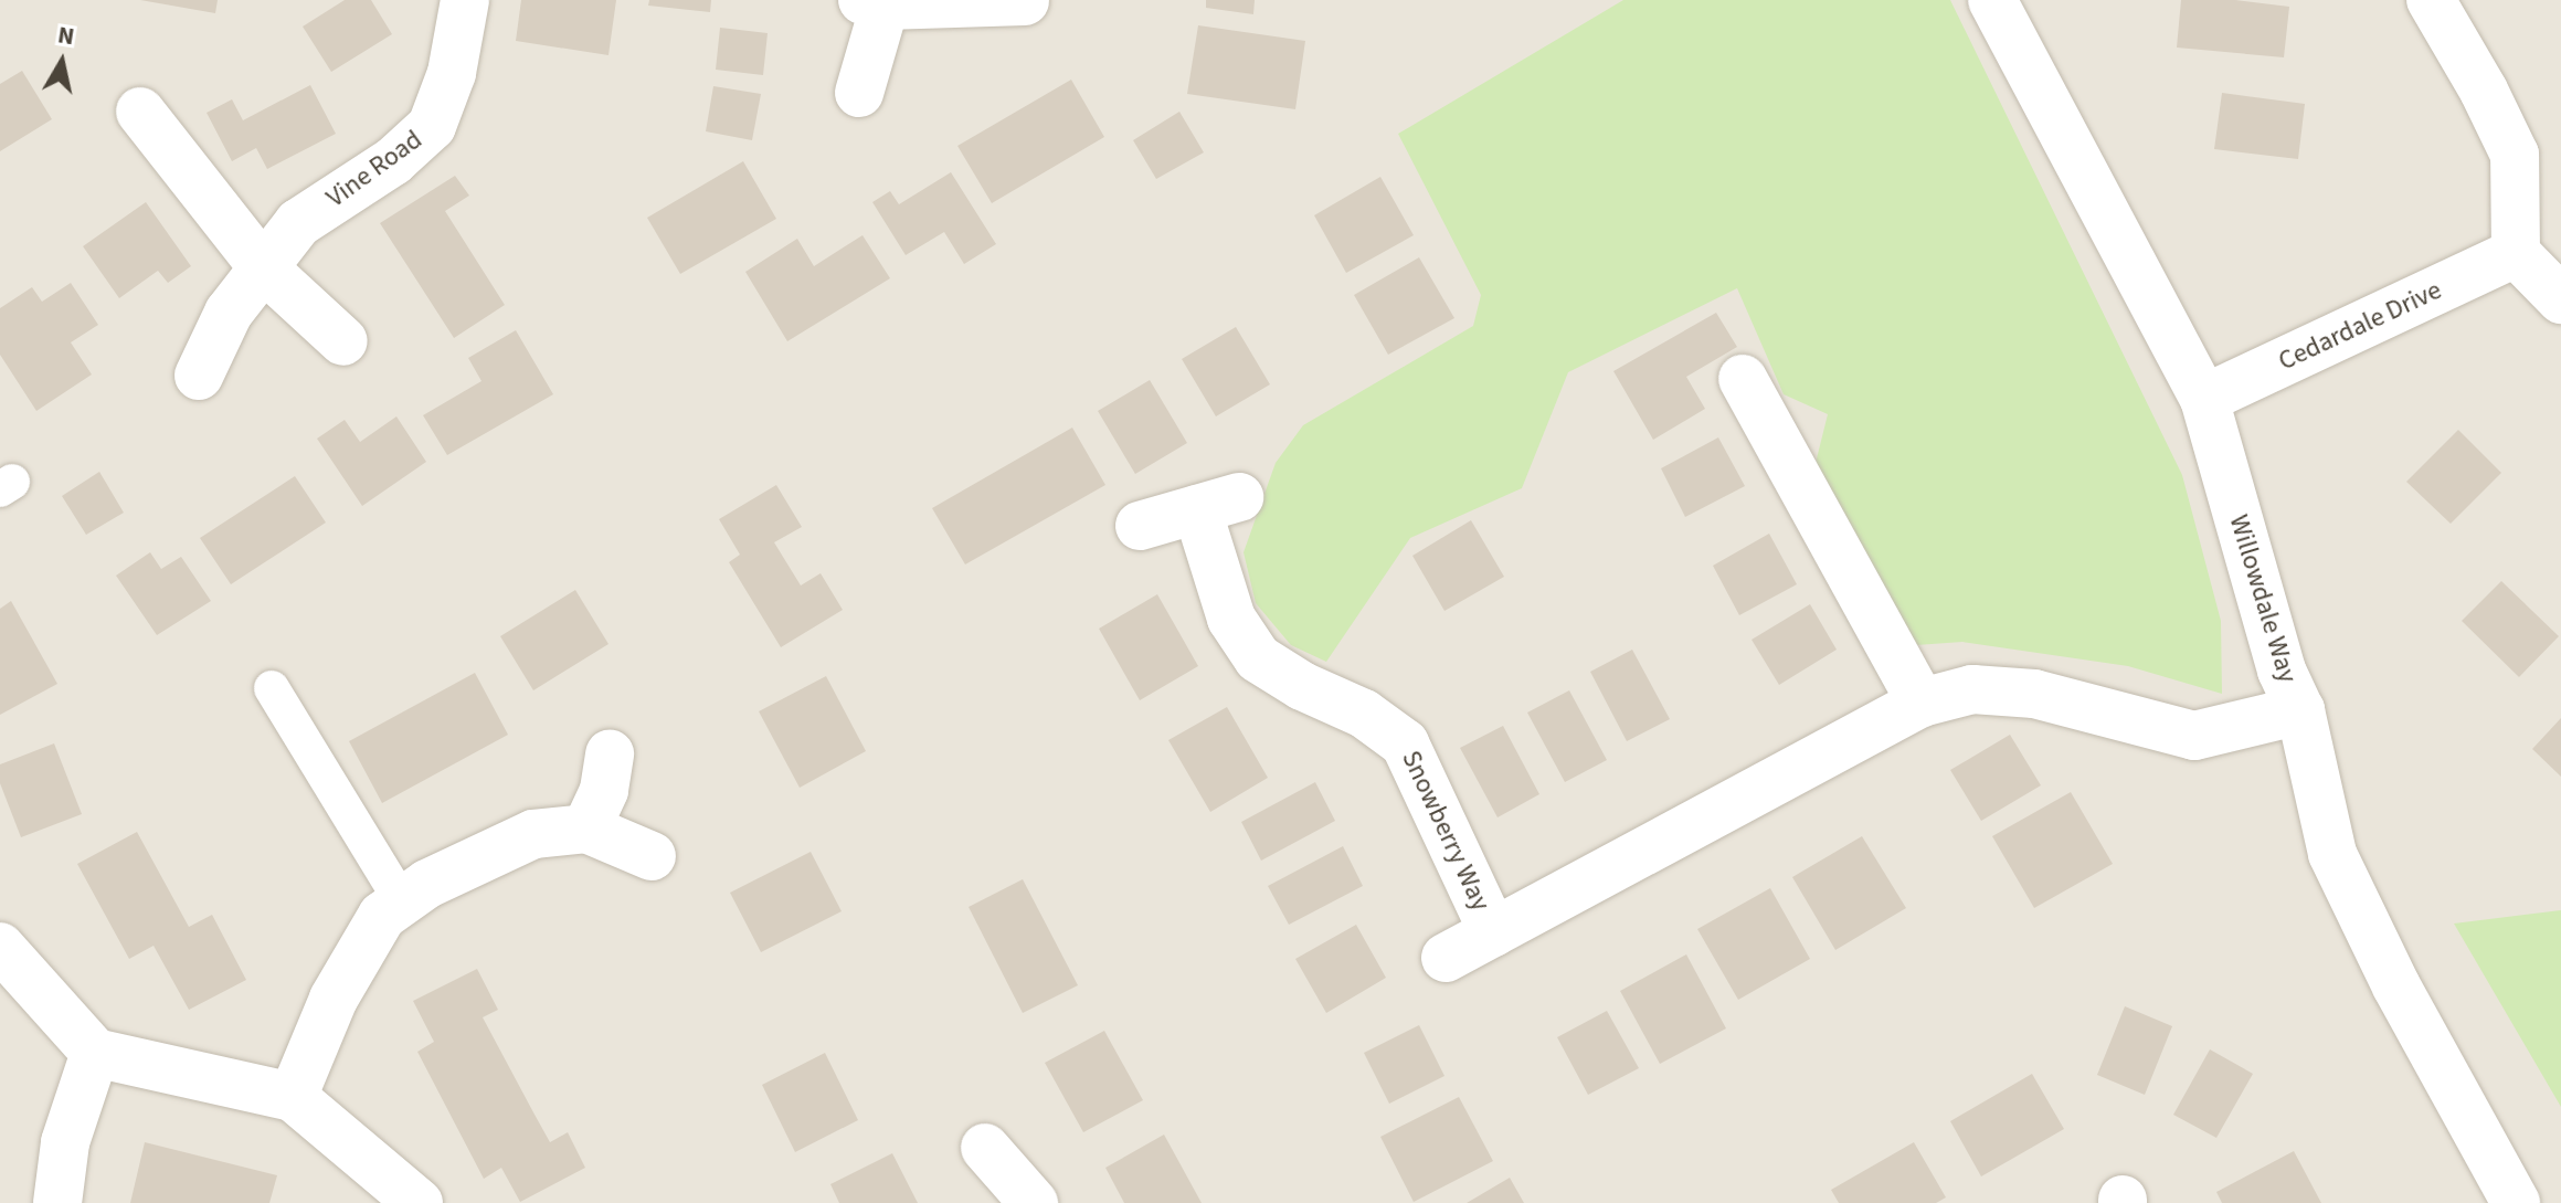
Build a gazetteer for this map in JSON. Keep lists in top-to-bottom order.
{
  "streets": {
    "street": [
      "Vine Road",
      "Cedardale Drive",
      "Willowdale Way",
      "Snowberry Way"
    ]
  },
  "crossings": [
    ["Cedardale Drive", "Willowdale Way"],
    ["Willowdale Way", "Snowberry Way"]
  ],
  "north": "top"
}
